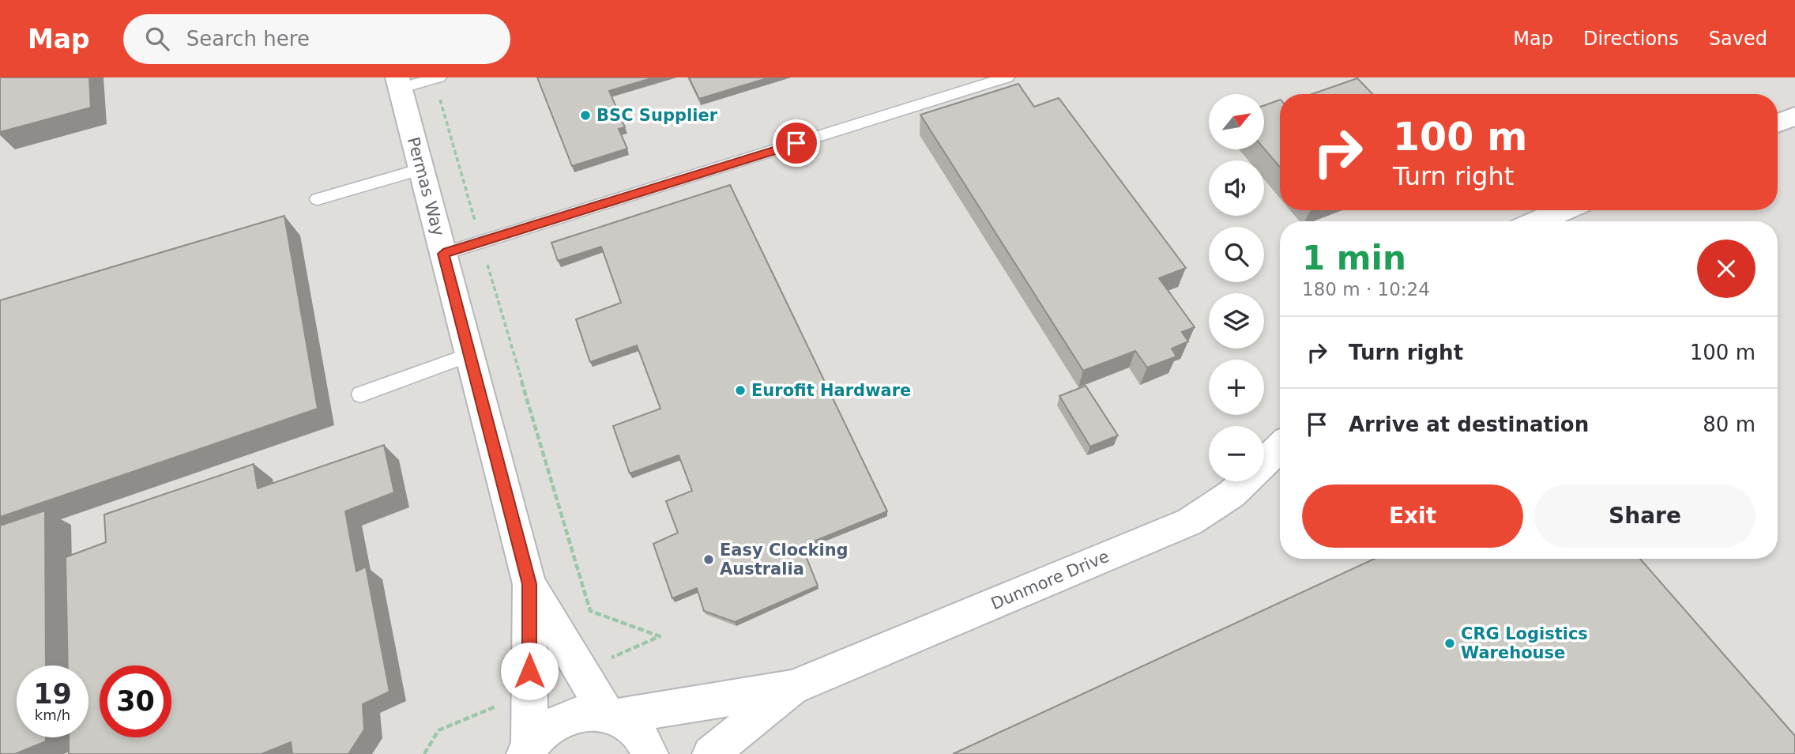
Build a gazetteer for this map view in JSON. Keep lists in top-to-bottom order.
{
  "streets": {
    "street": ["Permas Way", "Dunmore Drive"]
  },
  "crossings": [
    ["Permas Way", "Dunmore Drive"]
  ],
  "places": [
    "BSC Supplier",
    "Eurofit Hardware",
    "Easy Clocking Australia",
    "CRG Logistics Warehouse"
  ],
  "north": "top right",
  "page": {
    "header": "Map",
    "search": "Search here",
    "nav": ["Map", "Directions", "Saved"],
    "map_buttons": ["+", "−"],
    "turn": ["100 m", "Turn right"],
    "heading": ["1 min", "180 m · 10:24"],
    "list": [
      {
        "name": "Turn right",
        "value": "100 m"
      },
      {
        "name": "Arrive at destination",
        "value": "80 m"
      }
    ],
    "buttons": ["Exit", "Share"],
    "speed": "19 km/h",
    "limit": "30"
  }
}
